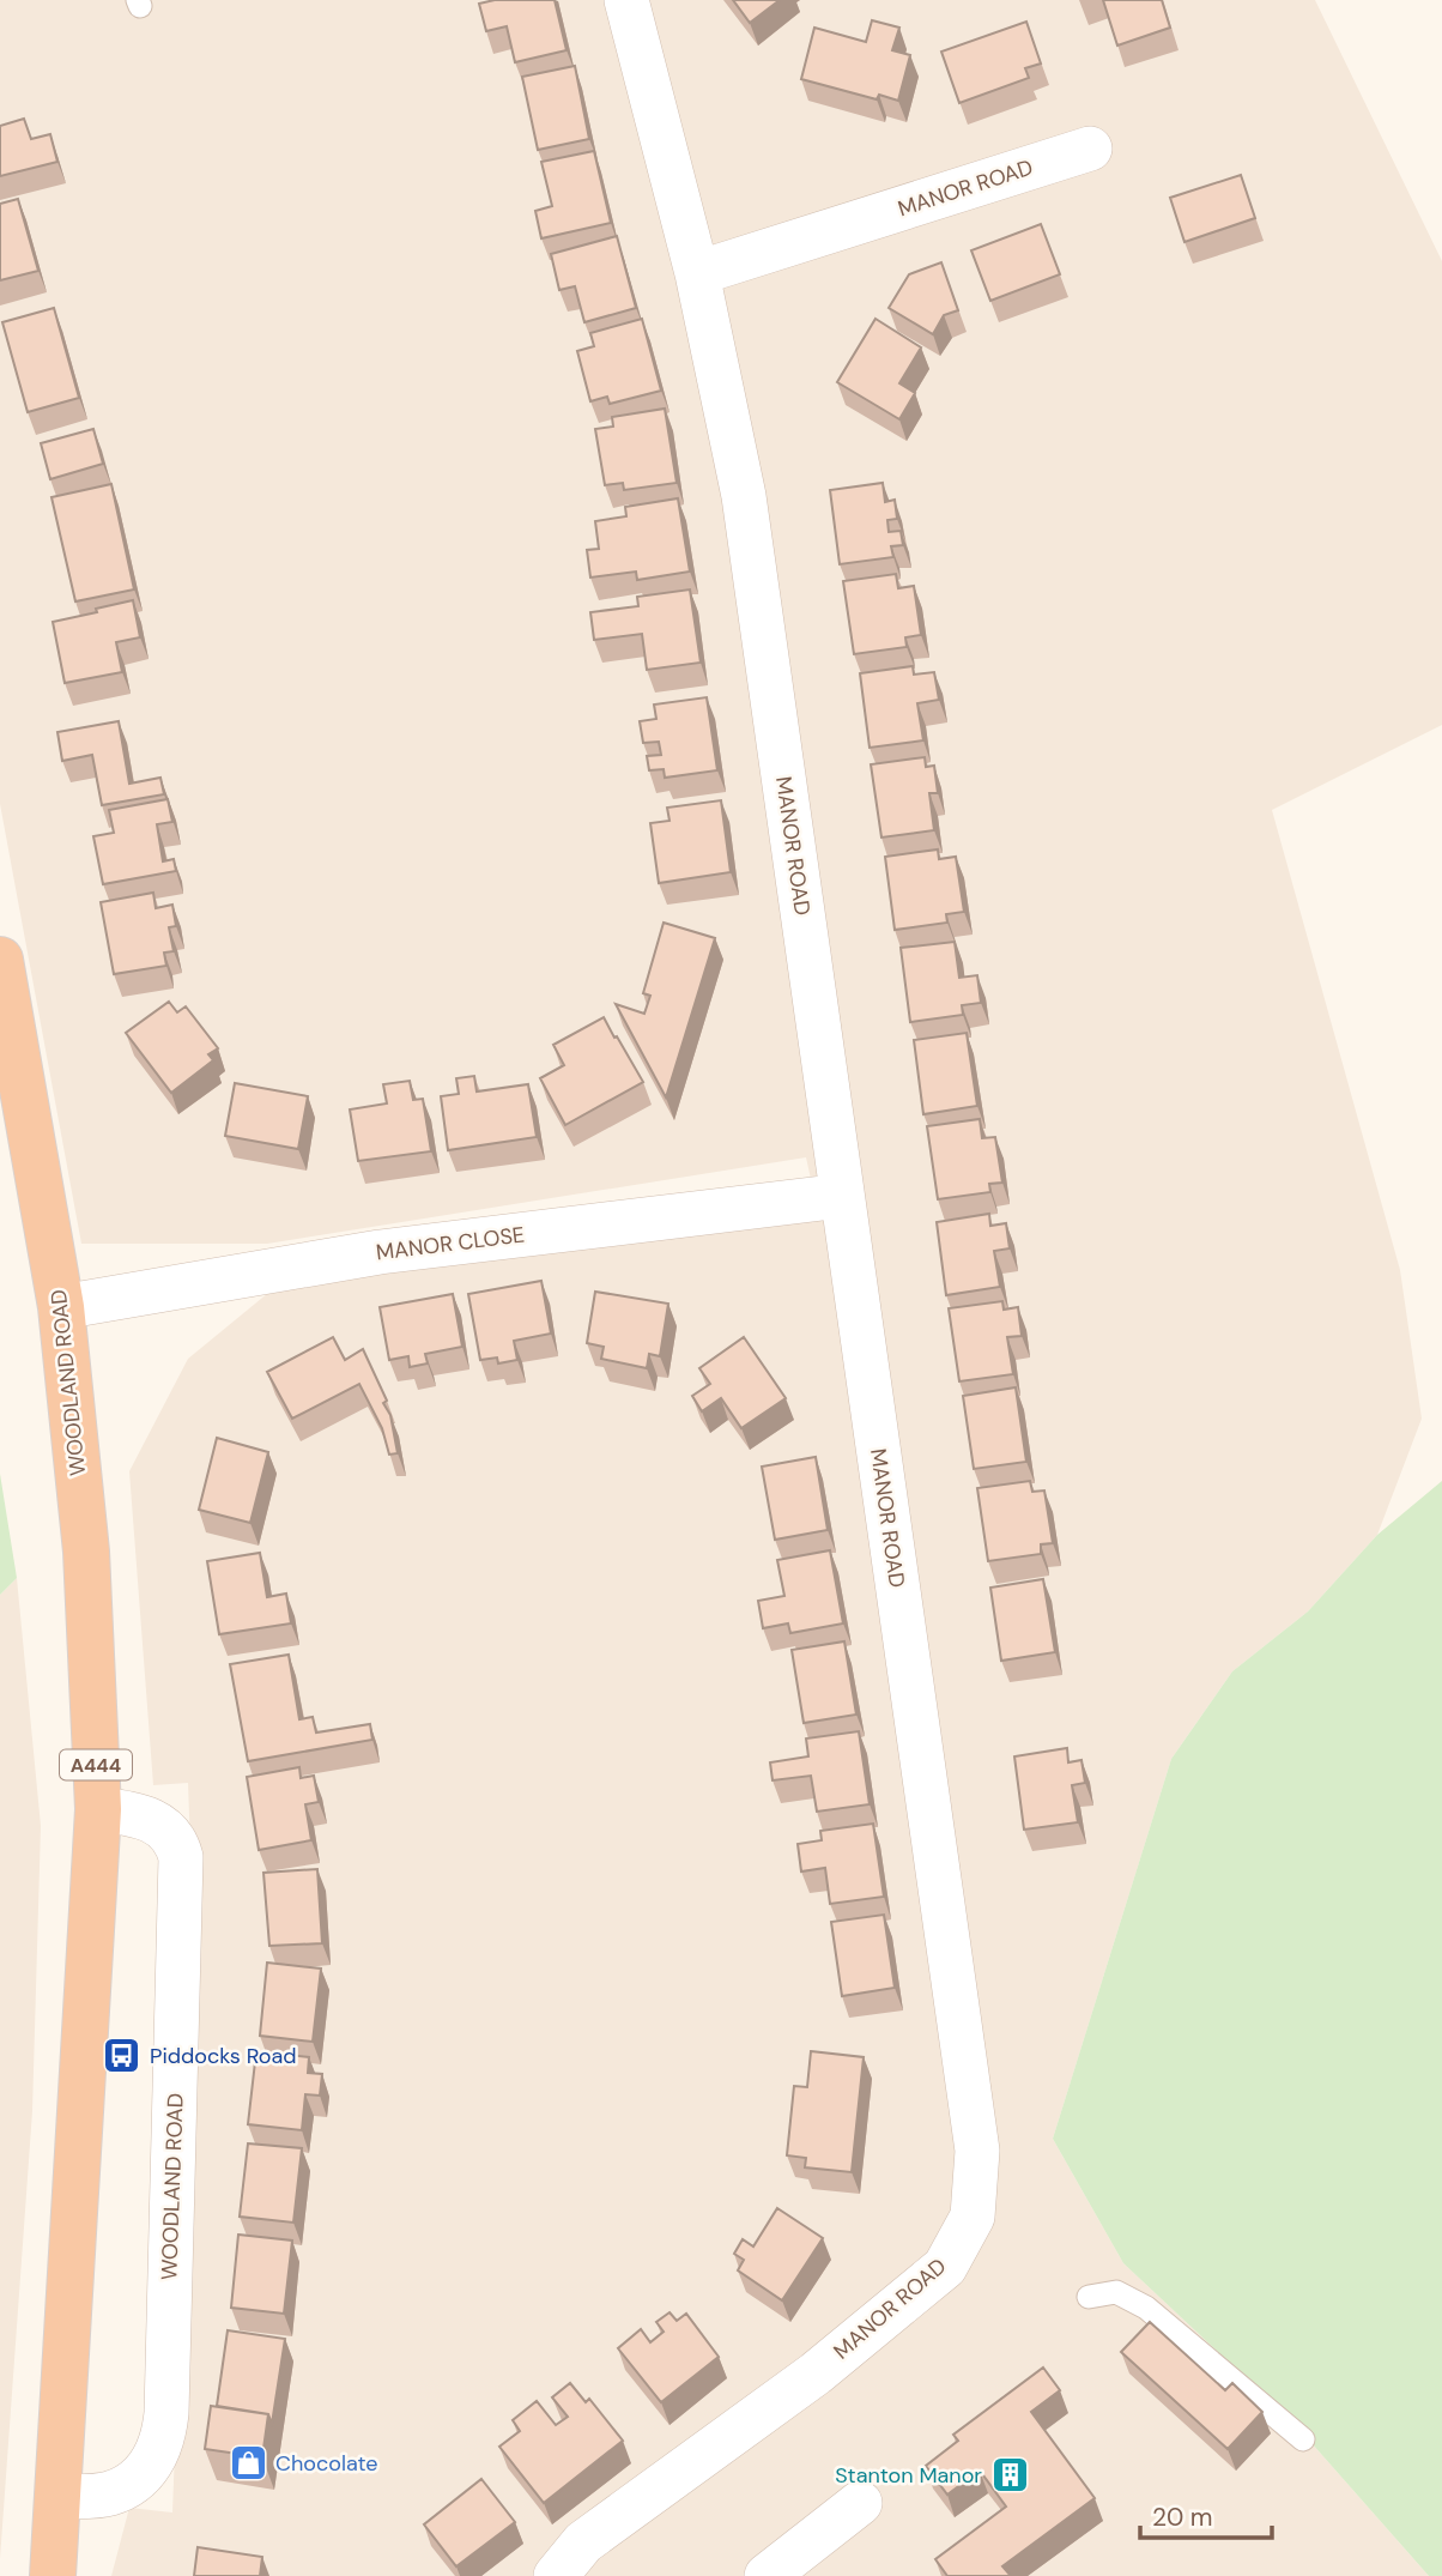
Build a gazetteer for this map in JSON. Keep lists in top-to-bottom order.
{
  "streets": {
    "highway": ["WOODLAND ROAD", "A444"],
    "street": ["MANOR ROAD", "MANOR CLOSE"]
  },
  "crossings": [
    ["MANOR ROAD", "MANOR CLOSE"],
    ["MANOR CLOSE", "WOODLAND ROAD"]
  ],
  "places": {
    "bus stop": ["Piddocks Road"],
    "shop": ["Chocolate"],
    "building": ["Stanton Manor"]
  },
  "scale_bar": "20 m"
}
